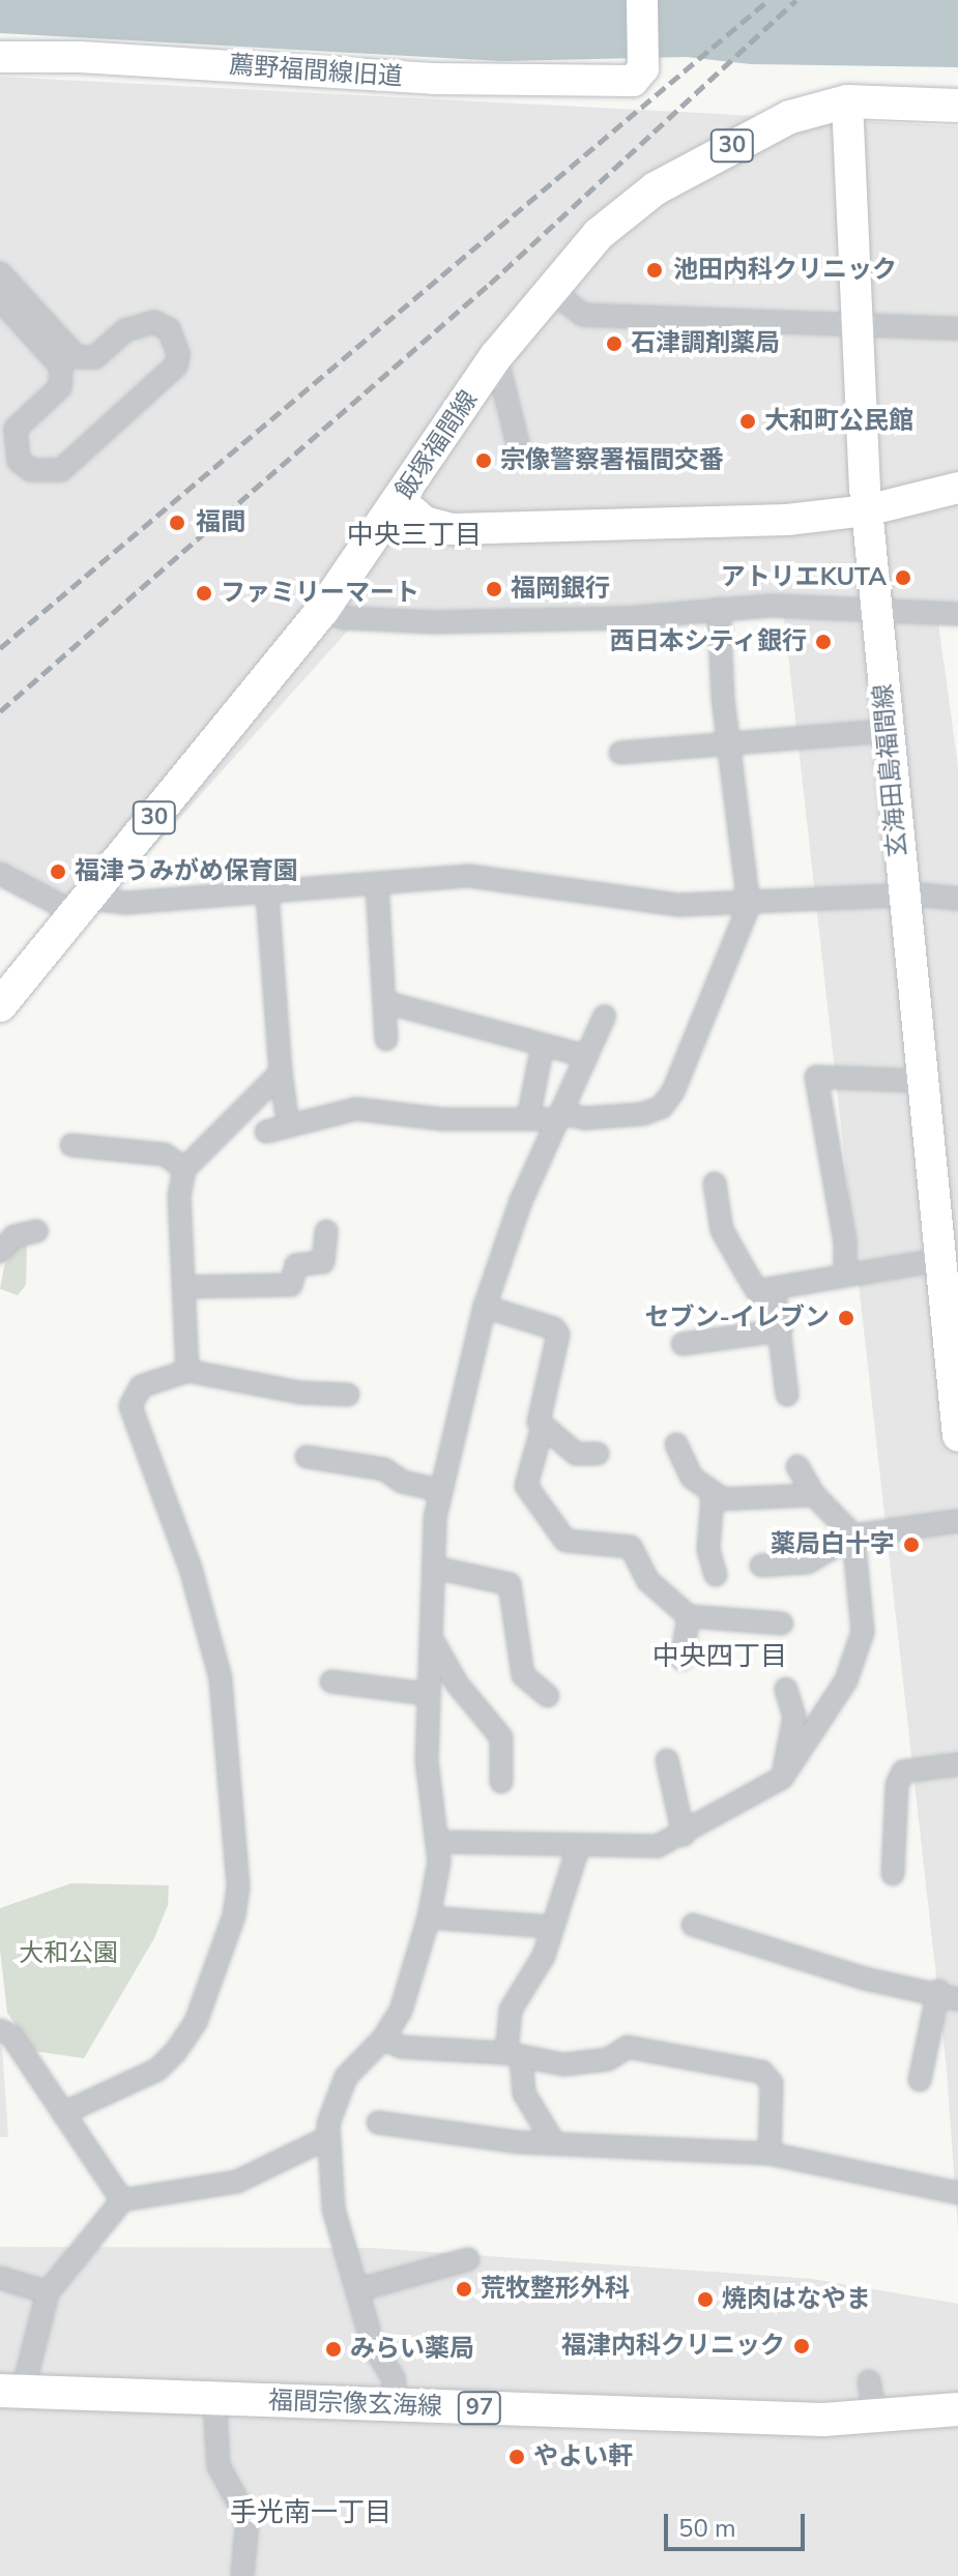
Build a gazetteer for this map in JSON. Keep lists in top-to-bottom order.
{
  "streets": {
    "main road": [
      "薦野福間線旧道",
      "30",
      "飯塚福間線",
      "玄海田島福間線",
      "福間宗像玄海線",
      "97"
    ]
  },
  "crossings": [
    ["飯塚福間線", "玄海田島福間線"]
  ],
  "districts": ["中央三丁目", "中央四丁目", "手光南一丁目"],
  "parks": ["大和公園"],
  "places": [
    "池田内科クリニック",
    "石津調剤薬局",
    "大和町公民館",
    "宗像警察署福間交番",
    "福間",
    "アトリエKUTA",
    "福岡銀行",
    "ファミリーマート",
    "西日本シティ銀行",
    "福津うみがめ保育園",
    "セブン-イレブン",
    "薬局白十字",
    "荒牧整形外科",
    "焼肉はなやま",
    "福津内科クリニック",
    "みらい薬局",
    "やよい軒"
  ],
  "scale_bar": "50 m"
}
